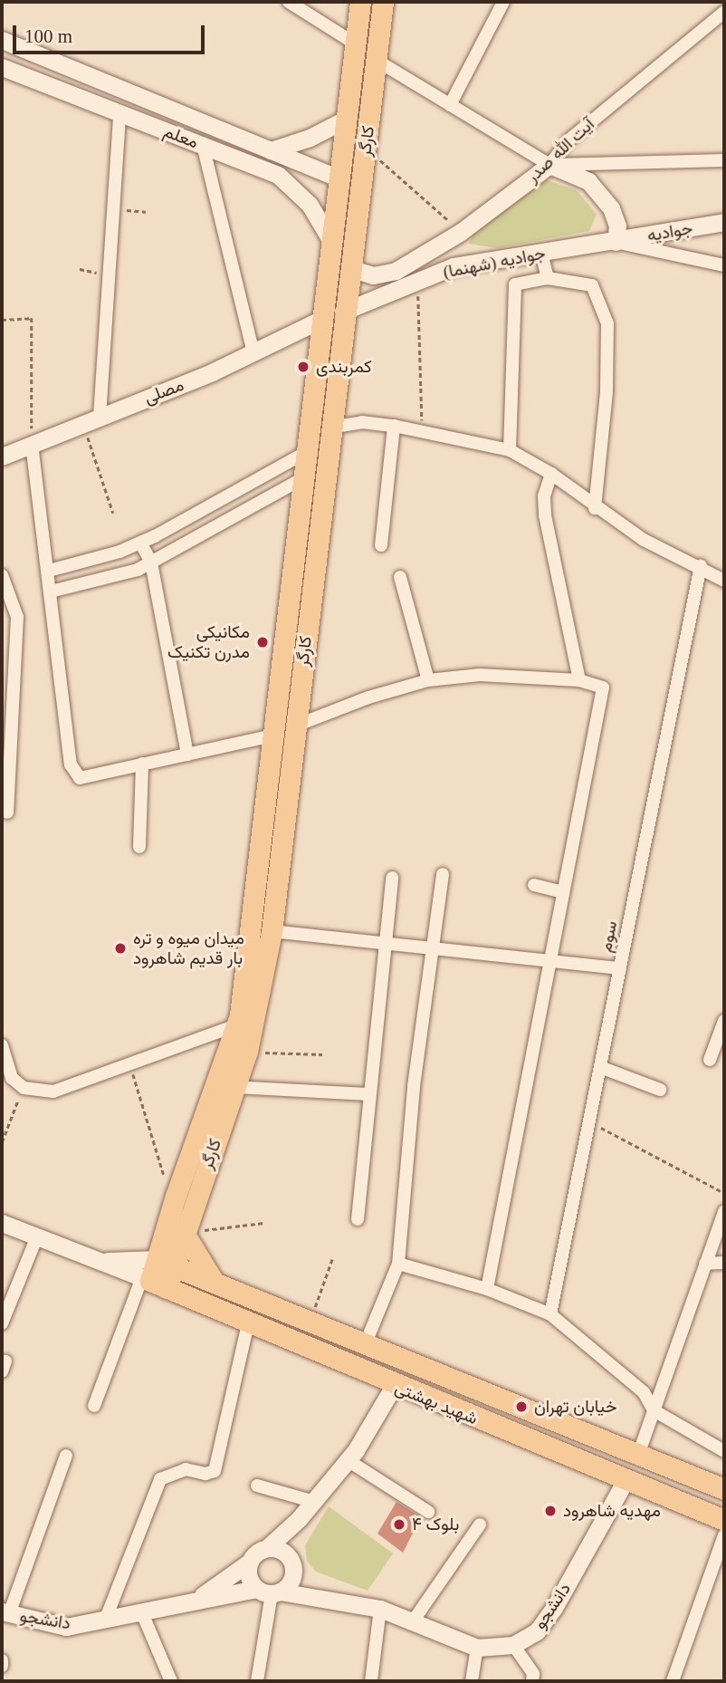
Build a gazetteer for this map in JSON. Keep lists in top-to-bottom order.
{
  "streets": {
    "main road": ["کارگر", "شهید بهشتی"],
    "street": [
      "معلم",
      "آیت الله صدر",
      "جوادیه",
      "جوادیه (شهنما)",
      "مصلی",
      "سوم",
      "دانشجو"
    ]
  },
  "crossings": [
    ["معلم", "کارگر"],
    ["کارگر", "آیت الله صدر"],
    ["کارگر", "جوادیه (شهنما)"],
    ["کارگر", "مصلی"],
    ["کارگر", "شهید بهشتی"],
    ["جوادیه", "جوادیه (شهنما)"],
    ["شهید بهشتی", "دانشجو"]
  ],
  "places": [
    "کمربندی",
    "مکانیکی مدرن تکنیک",
    "میدان میوه و تره بار قدیم شاهرود",
    "خیابان تهران",
    "مهدیه شاهرود",
    "بلوک ۴"
  ],
  "scale_bar": "100 m"
}
